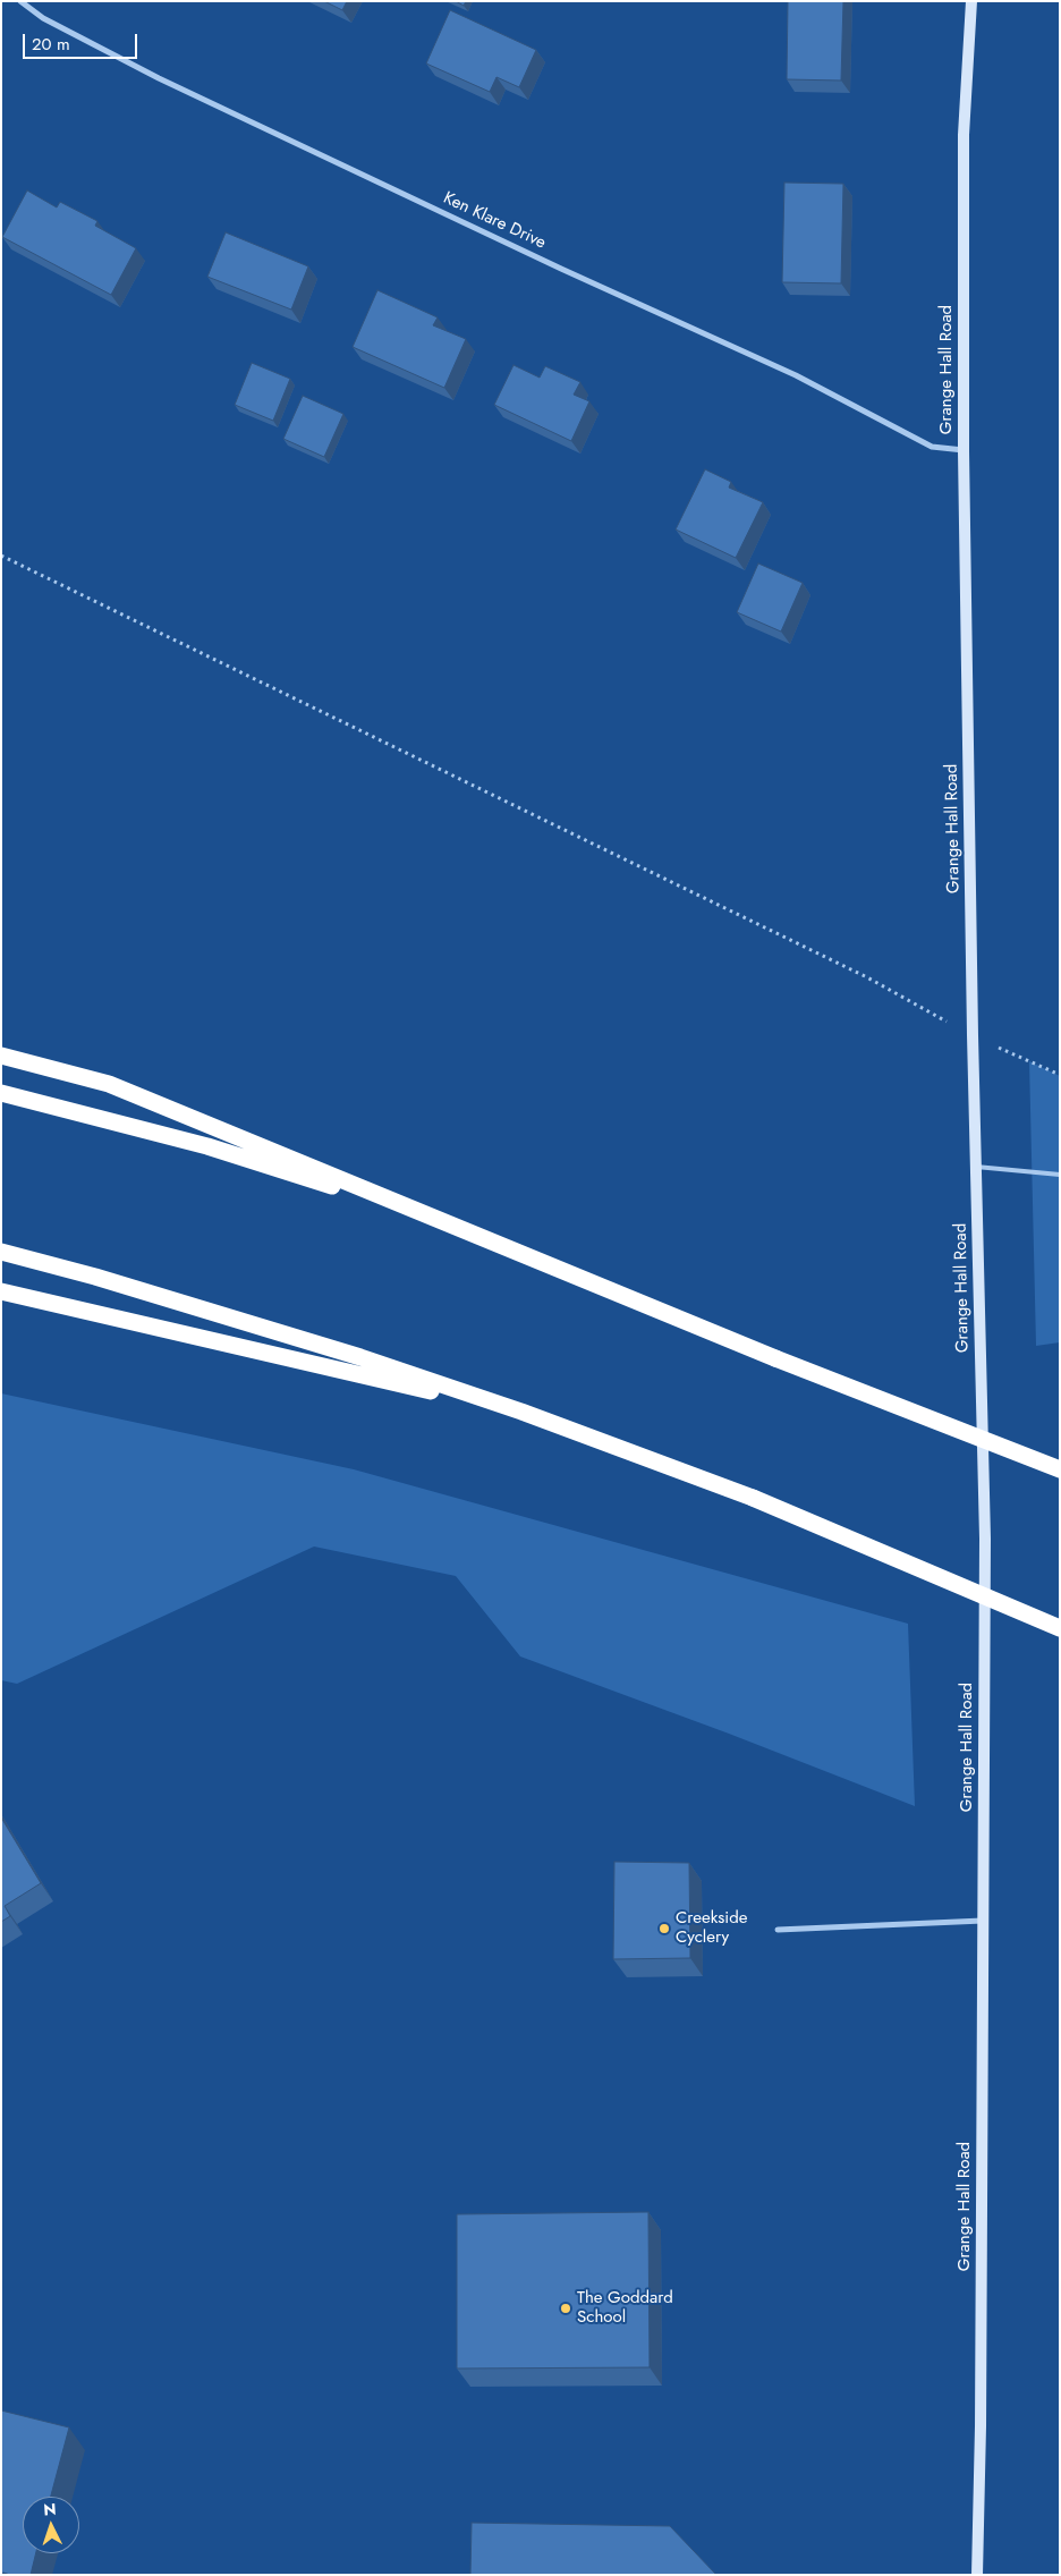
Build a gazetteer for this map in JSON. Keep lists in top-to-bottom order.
{
  "streets": {
    "main road": ["Grange Hall Road"],
    "street": ["Ken Klare Drive"]
  },
  "crossings": [
    ["Ken Klare Drive", "Grange Hall Road"]
  ],
  "places": ["Creekside Cyclery", "The Goddard School"],
  "scale_bar": "20 m",
  "north": "top"
}
